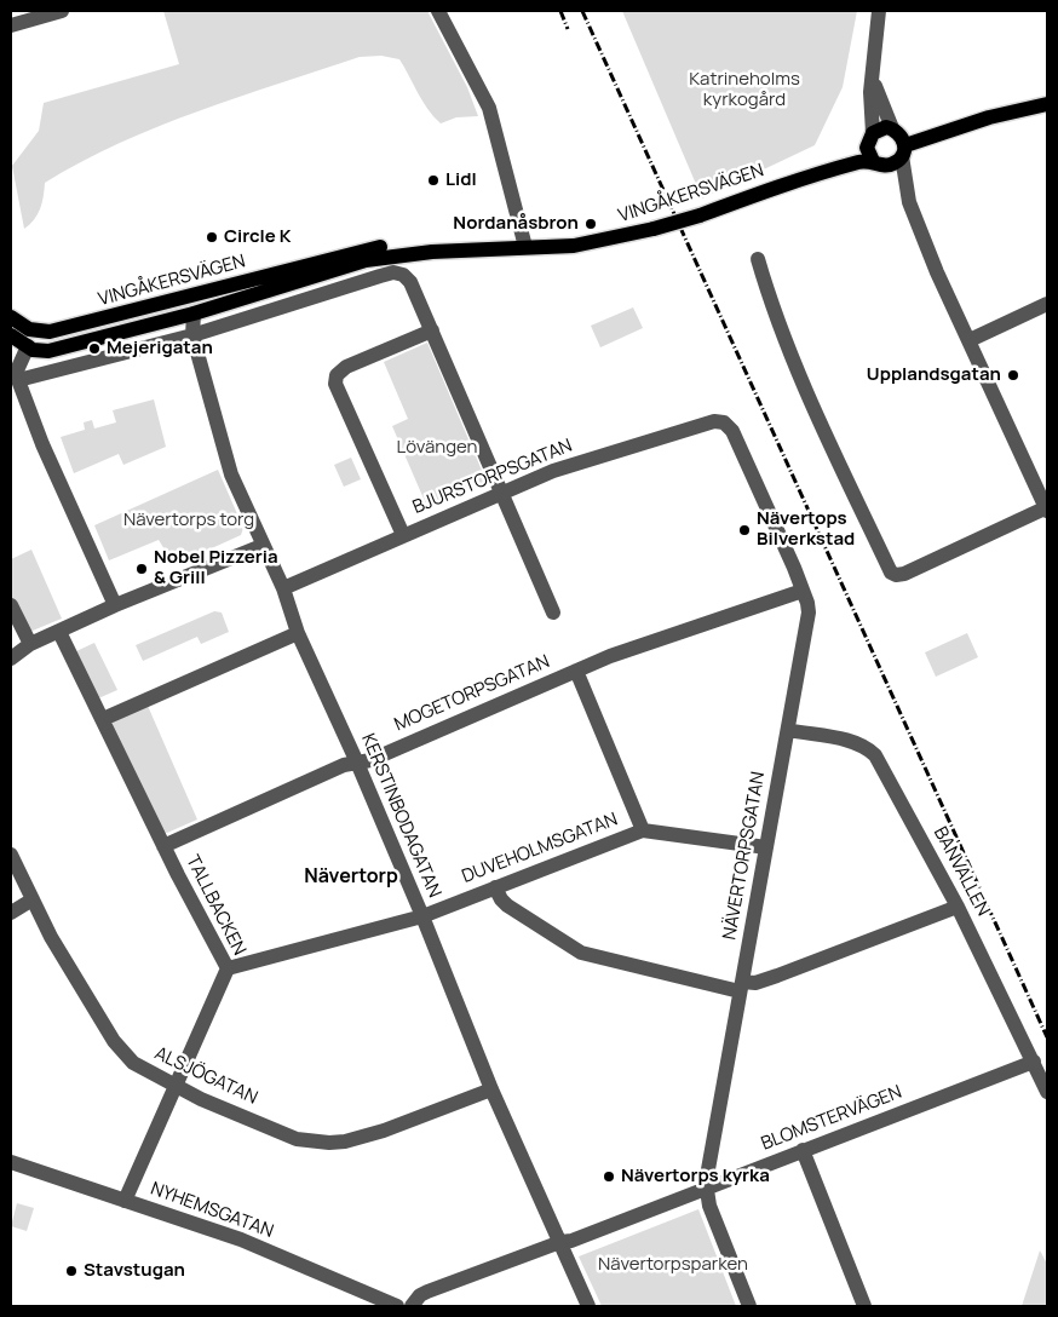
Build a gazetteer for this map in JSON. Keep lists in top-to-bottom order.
{
  "streets": {
    "main road": ["VINGÅKERSVÄGEN"],
    "street": [
      "BJURSTORPSGATAN",
      "MOGETORPSGATAN",
      "KERSTINBODAGATAN",
      "DUVEHOLMSGATAN",
      "NÄVERTORPSGATAN",
      "BANVALLEN",
      "TALLBACKEN",
      "ALSJÖGATAN",
      "BLOMSTERVÄGEN",
      "NYHEMSGATAN"
    ]
  },
  "crossings": [
    ["VINGÅKERSVÄGEN", "KERSTINBODAGATAN"],
    ["BJURSTORPSGATAN", "KERSTINBODAGATAN"],
    ["BJURSTORPSGATAN", "NÄVERTORPSGATAN"],
    ["MOGETORPSGATAN", "KERSTINBODAGATAN"],
    ["MOGETORPSGATAN", "NÄVERTORPSGATAN"],
    ["MOGETORPSGATAN", "TALLBACKEN"],
    ["KERSTINBODAGATAN", "DUVEHOLMSGATAN"],
    ["KERSTINBODAGATAN", "ALSJÖGATAN"],
    ["KERSTINBODAGATAN", "BLOMSTERVÄGEN"],
    ["DUVEHOLMSGATAN", "NÄVERTORPSGATAN"],
    ["DUVEHOLMSGATAN", "TALLBACKEN"],
    ["NÄVERTORPSGATAN", "BANVALLEN"],
    ["NÄVERTORPSGATAN", "BLOMSTERVÄGEN"],
    ["BANVALLEN", "BLOMSTERVÄGEN"],
    ["TALLBACKEN", "ALSJÖGATAN"],
    ["TALLBACKEN", "NYHEMSGATAN"]
  ],
  "districts": ["Nävertorp"],
  "parks": [
    "Katrineholms kyrkogård",
    "Lövängen",
    "Nävertorps torg",
    "Nävertorpsparken"
  ],
  "places": [
    "Lidl",
    "Nordanåsbron",
    "Circle K",
    "Mejerigatan",
    "Upplandsgatan",
    "Nävertops Bilverkstad",
    "Nobel Pizzeria & Grill",
    "Nävertorps kyrka",
    "Stavstugan"
  ]
}
